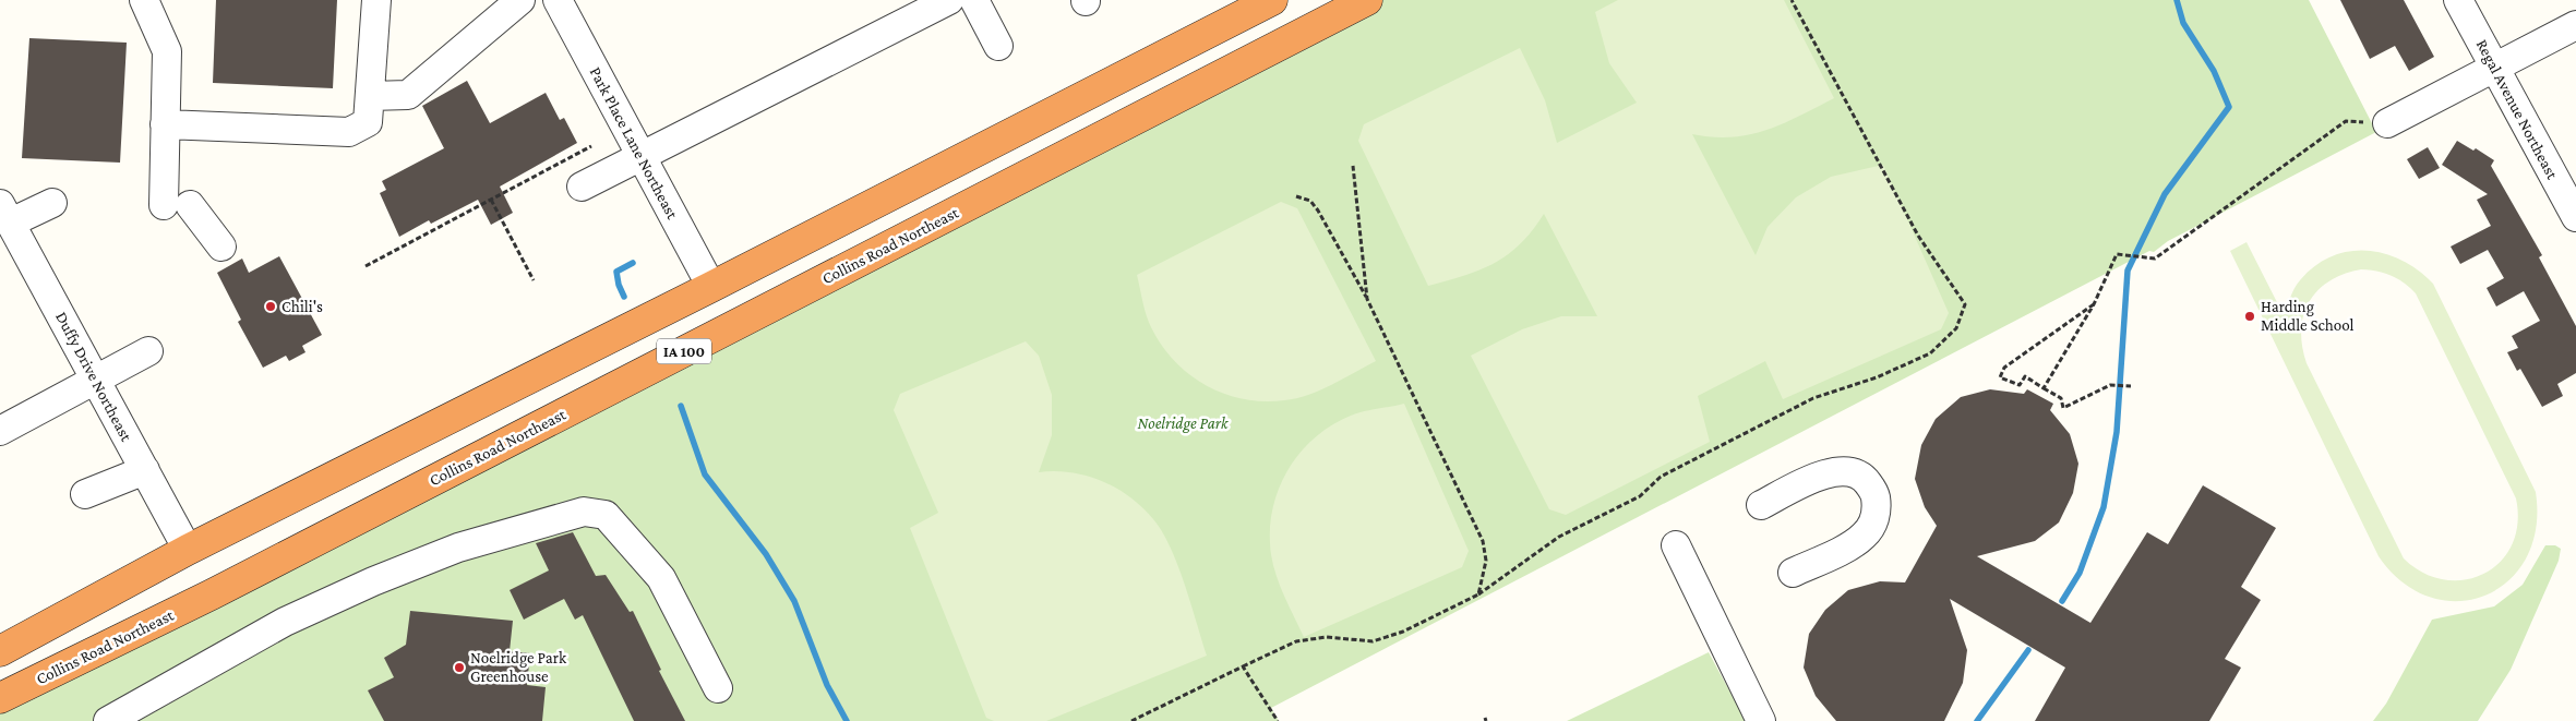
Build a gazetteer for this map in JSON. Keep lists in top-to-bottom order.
{
  "streets": {
    "highway": ["Collins Road Northeast", "IA 100"],
    "street": ["Regal Avenue Northeast", "Park Place Lane Northeast", "Duffy Drive Northeast"]
  },
  "crossings": [
    ["Park Place Lane Northeast", "Collins Road Northeast"],
    ["Park Place Lane Northeast", "IA 100"],
    ["Collins Road Northeast", "IA 100"],
    ["IA 100", "Duffy Drive Northeast"]
  ],
  "parks": ["Noelridge Park"],
  "places": ["Chili's", "Harding Middle School", "Noelridge Park Greenhouse"]
}
